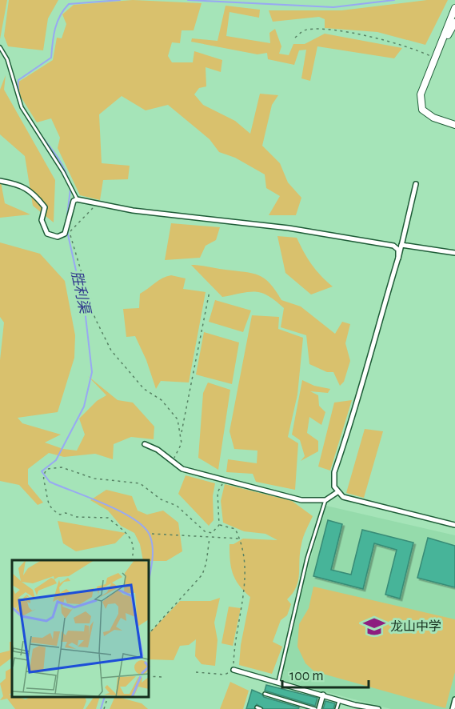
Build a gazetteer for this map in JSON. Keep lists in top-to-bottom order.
{
  "water": ["胜利渠"],
  "places": {
    "school or university": ["龙山中学"]
  },
  "scale_bar": "100 m"
}
